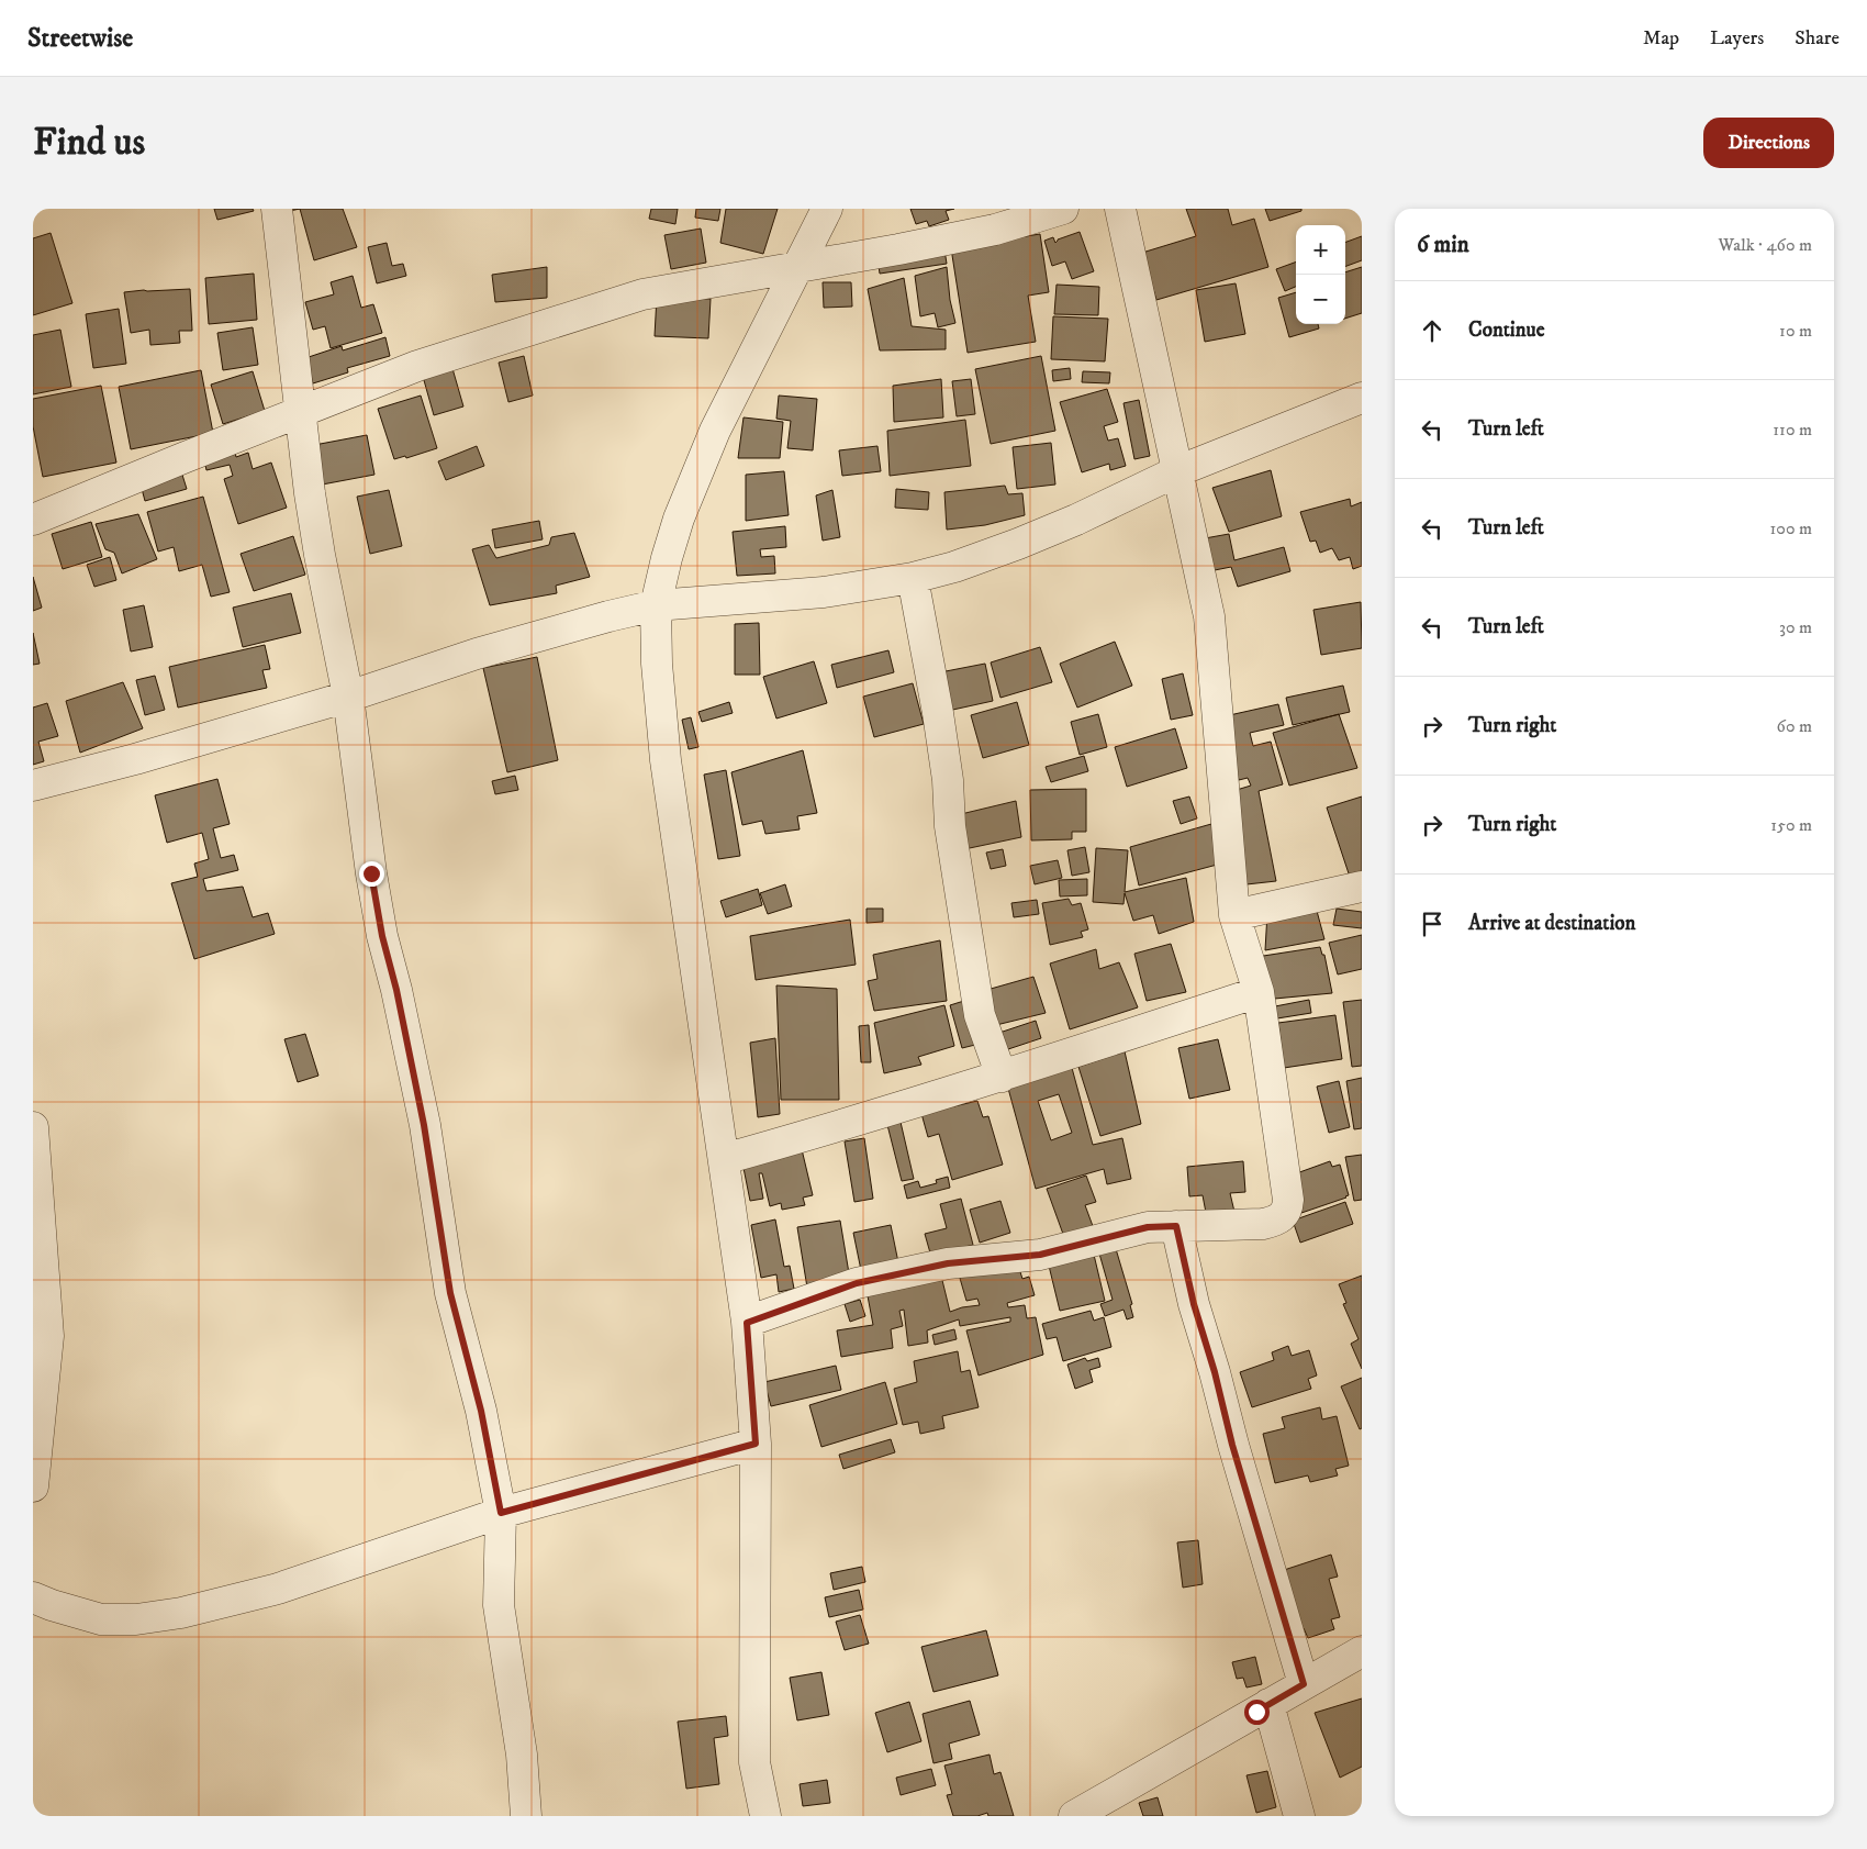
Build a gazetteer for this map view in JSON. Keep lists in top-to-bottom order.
{
  "page": {
    "header": "Streetwise",
    "nav": ["Map", "Layers", "Share"],
    "buttons": "Directions",
    "title": "Find us",
    "heading": ["6 min", "Walk · 460 m"],
    "map_buttons": ["+", "−"],
    "list": [
      ["Continue", "10 m"],
      ["Turn left", "110 m"],
      ["Turn left", "100 m"],
      ["Turn left", "30 m"],
      ["Turn right", "60 m"],
      ["Turn right", "150 m"],
      "Arrive at destination"
    ]
  }
}
